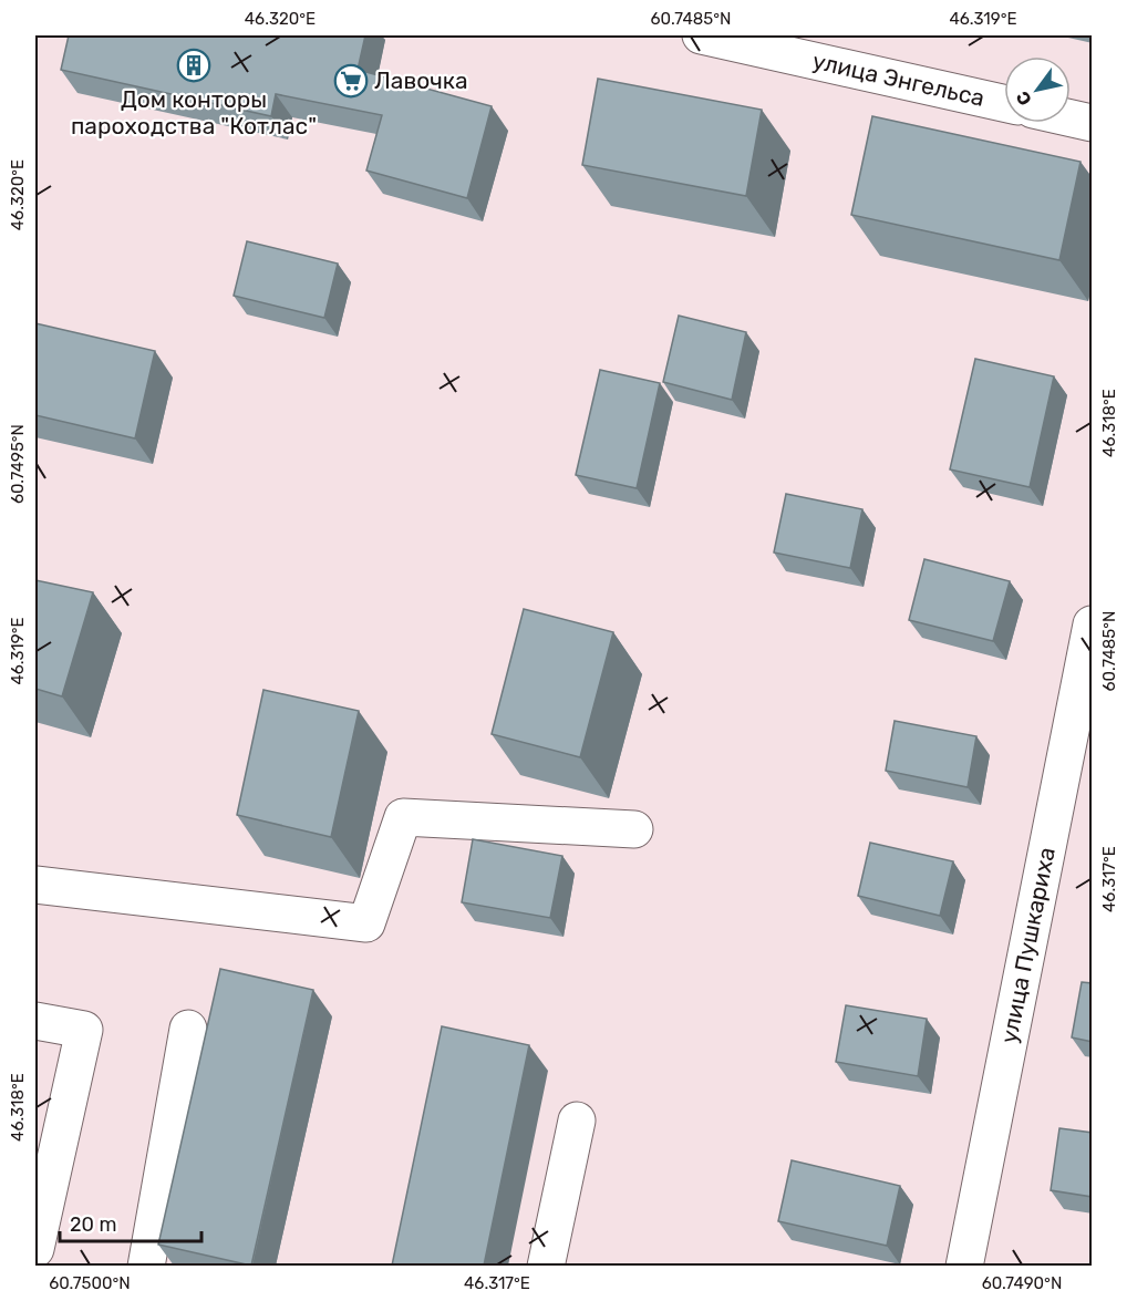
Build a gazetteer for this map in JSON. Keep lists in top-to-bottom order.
{
  "streets": {
    "street": ["улица Энгельса", "улица Пушкариха"]
  },
  "places": {
    "building": ["Дом конторы пароходства \"Котлас\""],
    "supermarket": ["Лавочка"]
  },
  "scale_bar": "20 m",
  "north": "bottom left",
  "coordinates": [
    "46.320°E",
    "60.7485°N",
    "46.319°E",
    "46.318°E",
    "60.7495°N",
    "46.317°E",
    "60.7500°N",
    "60.7490°N"
  ]
}
